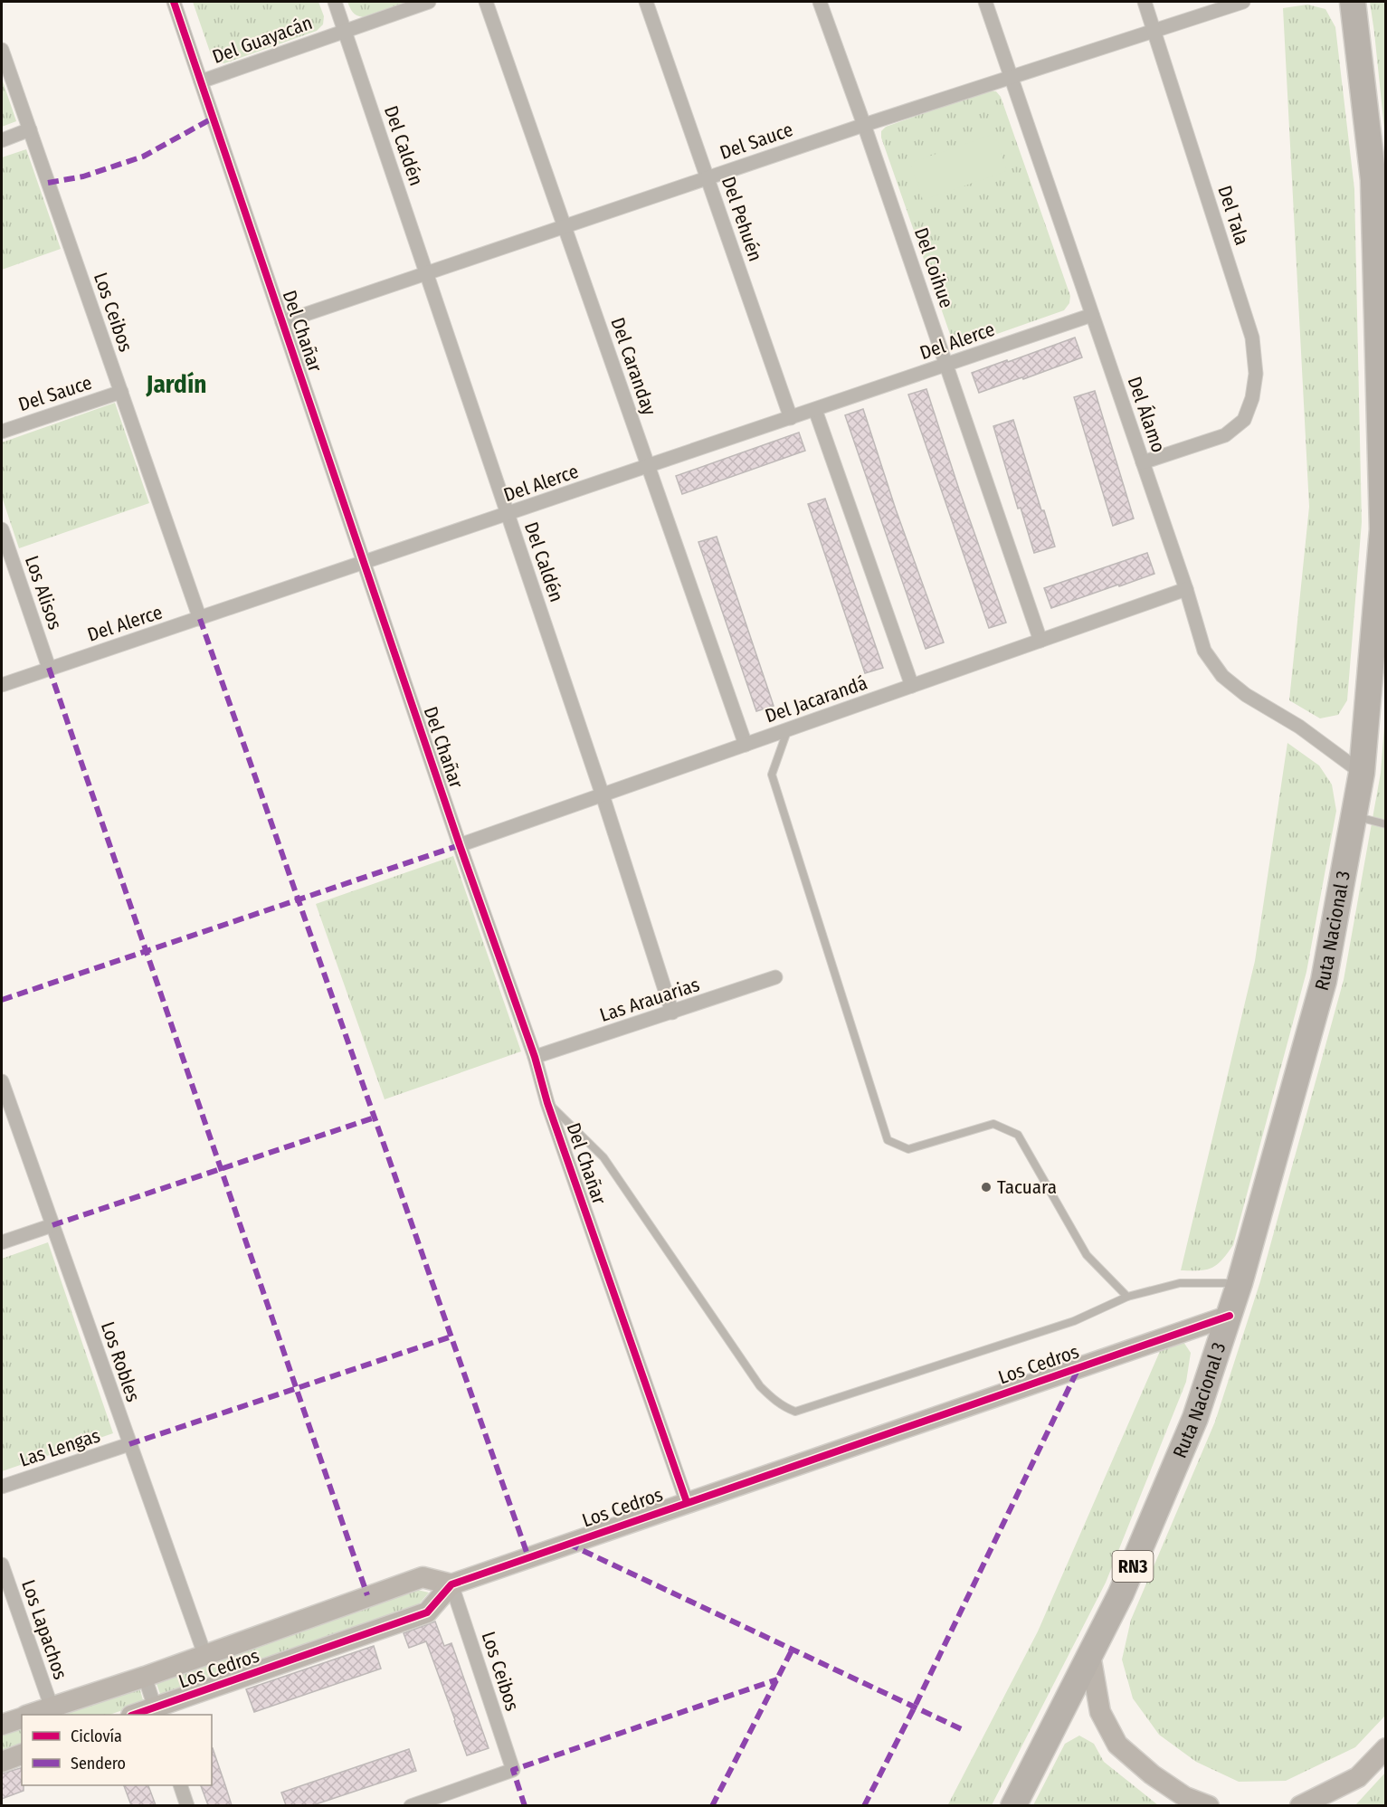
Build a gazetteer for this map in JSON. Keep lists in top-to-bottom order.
{
  "streets": {
    "highway": ["Ruta Nacional 3", "RN3"],
    "street": [
      "Del Guayacán",
      "Del Sauce",
      "Del Caldén",
      "Del Tala",
      "Del Pehuén",
      "Del Coihue",
      "Los Ceibos",
      "Del Chañar",
      "Del Alerce",
      "Del Caranday",
      "Del Álamo",
      "Los Alisos",
      "Del Jacarandá",
      "Las Arauarias",
      "Los Robles",
      "Los Cedros",
      "Las Lengas",
      "Los Lapachos"
    ]
  },
  "crossings": [
    ["Del Guayacán", "Del Caldén"],
    ["Del Guayacán", "Del Chañar"],
    ["Del Sauce", "Del Caldén"],
    ["Del Sauce", "Del Tala"],
    ["Del Sauce", "Del Pehuén"],
    ["Del Sauce", "Del Coihue"],
    ["Del Sauce", "Los Ceibos"],
    ["Del Sauce", "Del Chañar"],
    ["Del Sauce", "Del Caranday"],
    ["Del Sauce", "Del Álamo"],
    ["Del Caldén", "Del Alerce"],
    ["Del Caldén", "Del Jacarandá"],
    ["Del Caldén", "Las Arauarias"],
    ["Del Tala", "Del Álamo"],
    ["Del Pehuén", "Del Alerce"],
    ["Del Coihue", "Del Alerce"],
    ["Del Coihue", "Del Jacarandá"],
    ["Los Ceibos", "Del Alerce"],
    ["Los Ceibos", "Los Cedros"],
    ["Del Chañar", "Del Alerce"],
    ["Del Chañar", "Del Jacarandá"],
    ["Del Chañar", "Las Arauarias"],
    ["Del Chañar", "Los Cedros"],
    ["Del Alerce", "Del Caranday"],
    ["Del Alerce", "Del Álamo"],
    ["Del Alerce", "Los Alisos"],
    ["Del Caranday", "Del Jacarandá"],
    ["Del Álamo", "Del Jacarandá"],
    ["Del Álamo", "Ruta Nacional 3"],
    ["Ruta Nacional 3", "Los Cedros"],
    ["Los Robles", "Los Cedros"],
    ["Los Robles", "Las Lengas"],
    ["Los Cedros", "Los Lapachos"]
  ],
  "districts": ["Jardín"],
  "places": ["Tacuara"],
  "legend": ["Ciclovía", "Sendero"]
}
